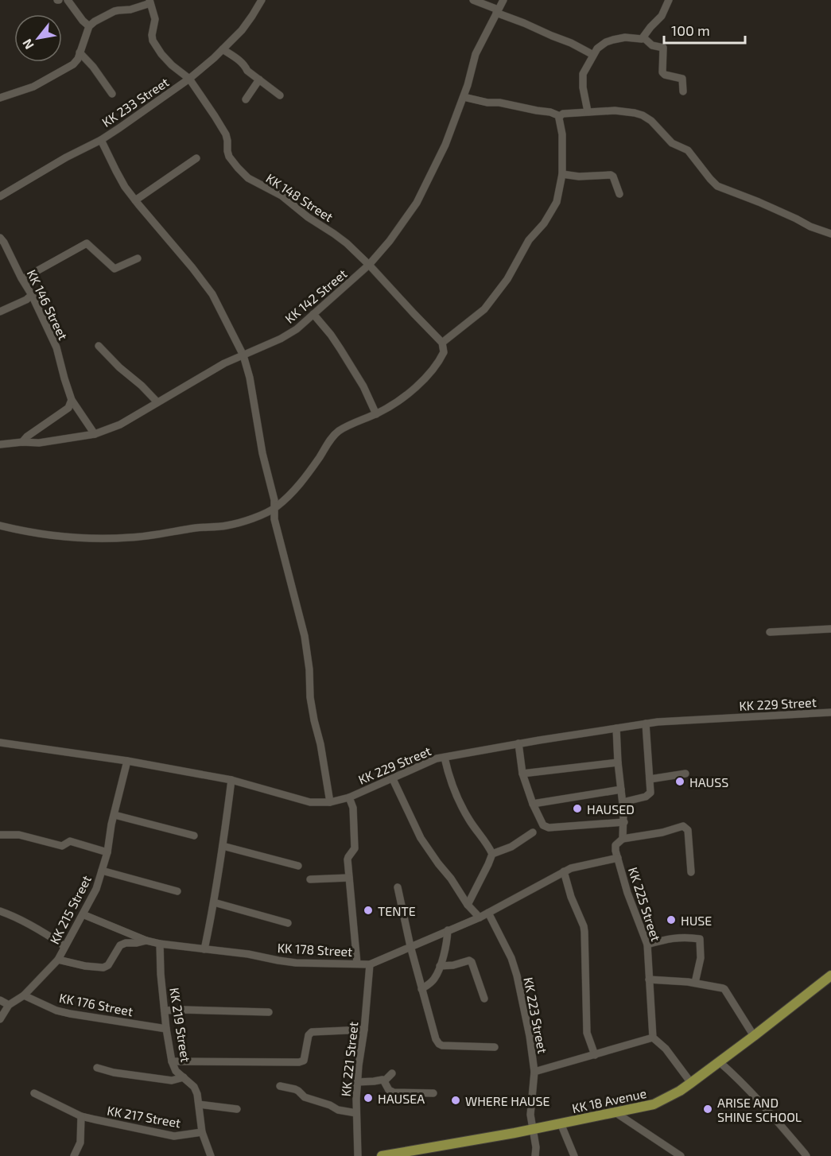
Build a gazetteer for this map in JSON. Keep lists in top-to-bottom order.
{
  "streets": {
    "main road": ["KK 18 Avenue"],
    "street": [
      "KK 233 Street",
      "KK 148 Street",
      "KK 142 Street",
      "KK 146 Street",
      "KK 229 Street",
      "KK 225 Street",
      "KK 215 Street",
      "KK 178 Street",
      "KK 176 Street",
      "KK 223 Street",
      "KK 219 Street",
      "KK 221 Street",
      "KK 217 Street"
    ]
  },
  "crossings": [
    ["KK 233 Street", "KK 148 Street"],
    ["KK 148 Street", "KK 142 Street"],
    ["KK 142 Street", "KK 146 Street"],
    ["KK 229 Street", "KK 225 Street"],
    ["KK 229 Street", "KK 215 Street"],
    ["KK 225 Street", "KK 178 Street"],
    ["KK 215 Street", "KK 178 Street"],
    ["KK 215 Street", "KK 176 Street"],
    ["KK 178 Street", "KK 223 Street"],
    ["KK 178 Street", "KK 219 Street"],
    ["KK 178 Street", "KK 221 Street"],
    ["KK 176 Street", "KK 219 Street"],
    ["KK 223 Street", "KK 18 Avenue"],
    ["KK 219 Street", "KK 217 Street"]
  ],
  "places": [
    "HAUSS",
    "HAUSED",
    "TENTE",
    "HUSE",
    "HAUSEA",
    "WHERE HAUSE",
    "ARISE AND SHINE SCHOOL"
  ],
  "scale_bar": "100 m",
  "north": "bottom left"
}
